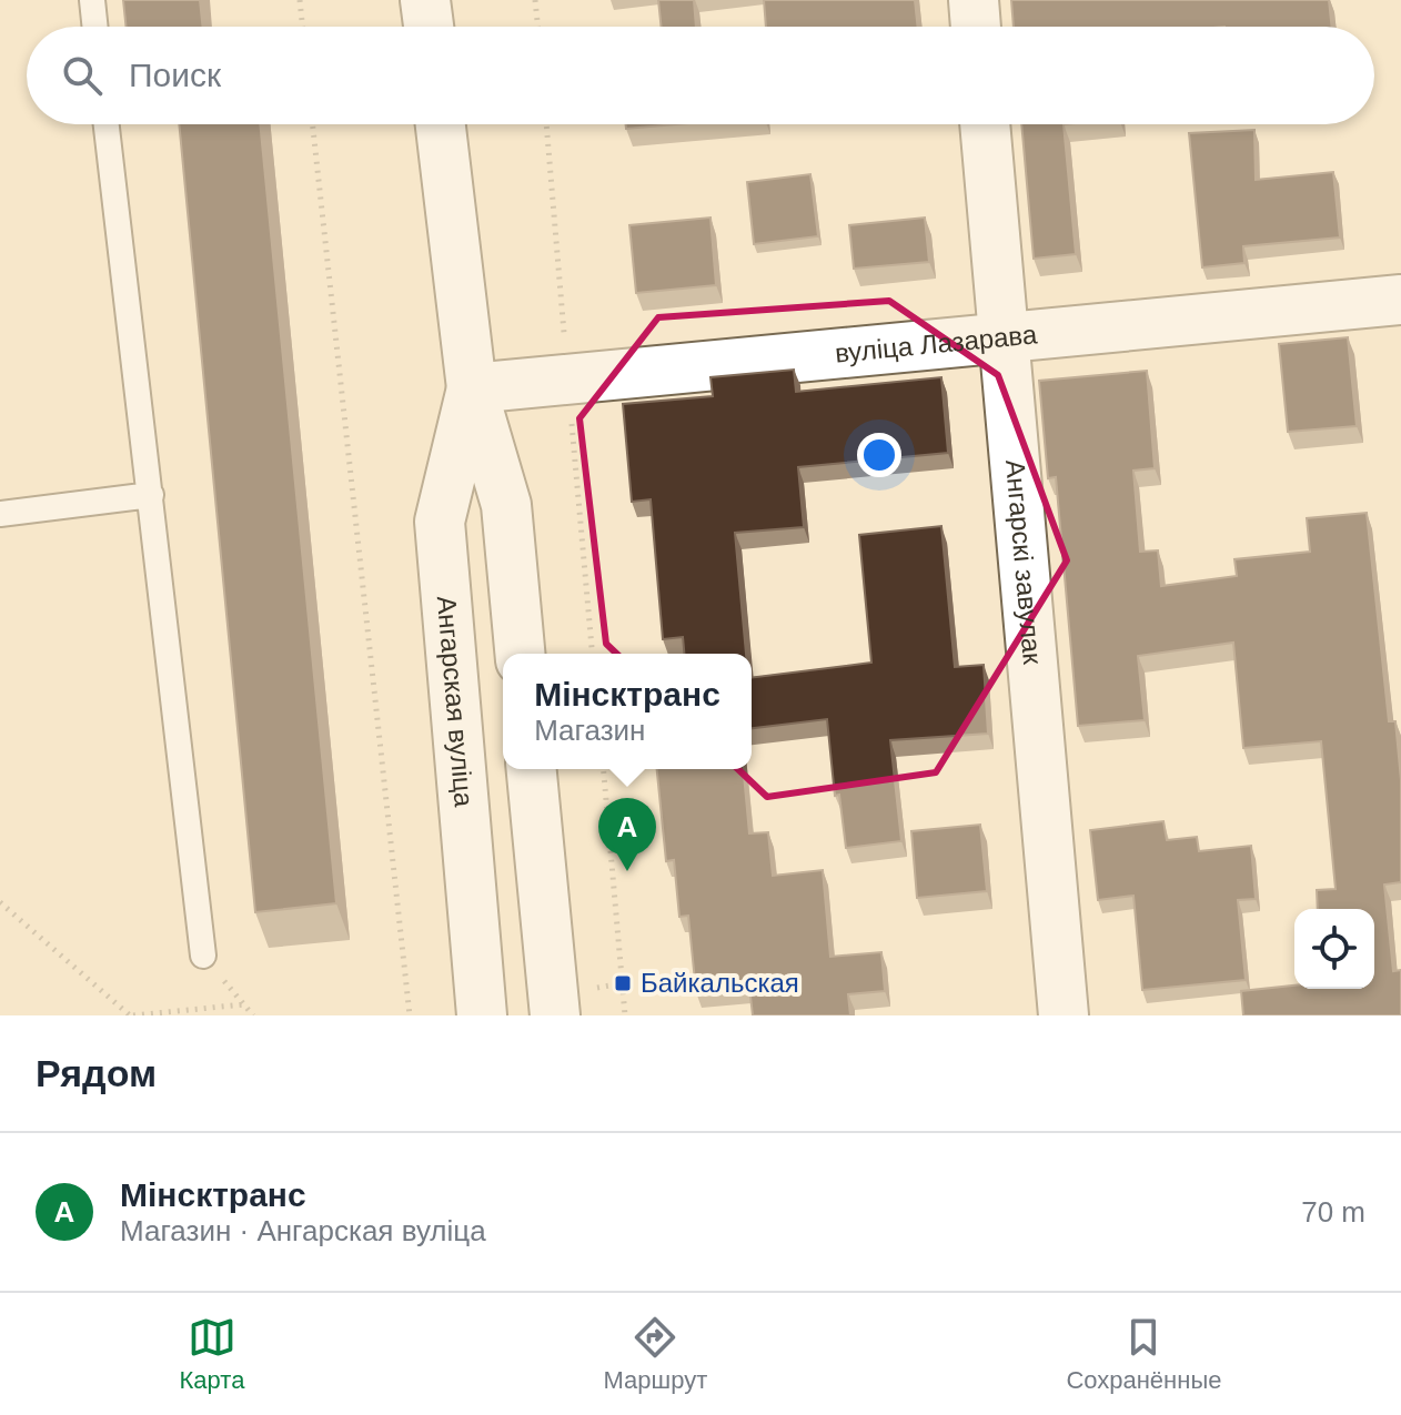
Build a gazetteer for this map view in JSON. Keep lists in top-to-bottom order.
{
  "streets": {
    "street": ["вуліца Лазарава", "Ангарскі завулак", "Ангарская вуліца"]
  },
  "crossings": [
    ["вуліца Лазарава", "Ангарскі завулак"],
    ["вуліца Лазарава", "Ангарская вуліца"]
  ],
  "places": {
    "transit": ["Байкальская"]
  },
  "page": {
    "search": "Поиск",
    "popup": ["Мінсктранс", "Магазин"],
    "pins": "A",
    "heading": "Рядом",
    "list": [
      {
        "mark": "A",
        "name": "Мінсктранс",
        "note": "Магазин · Ангарская вуліца",
        "value": "70 m"
      }
    ],
    "nav": ["Карта", "Маршрут", "Сохранённые"]
  }
}
